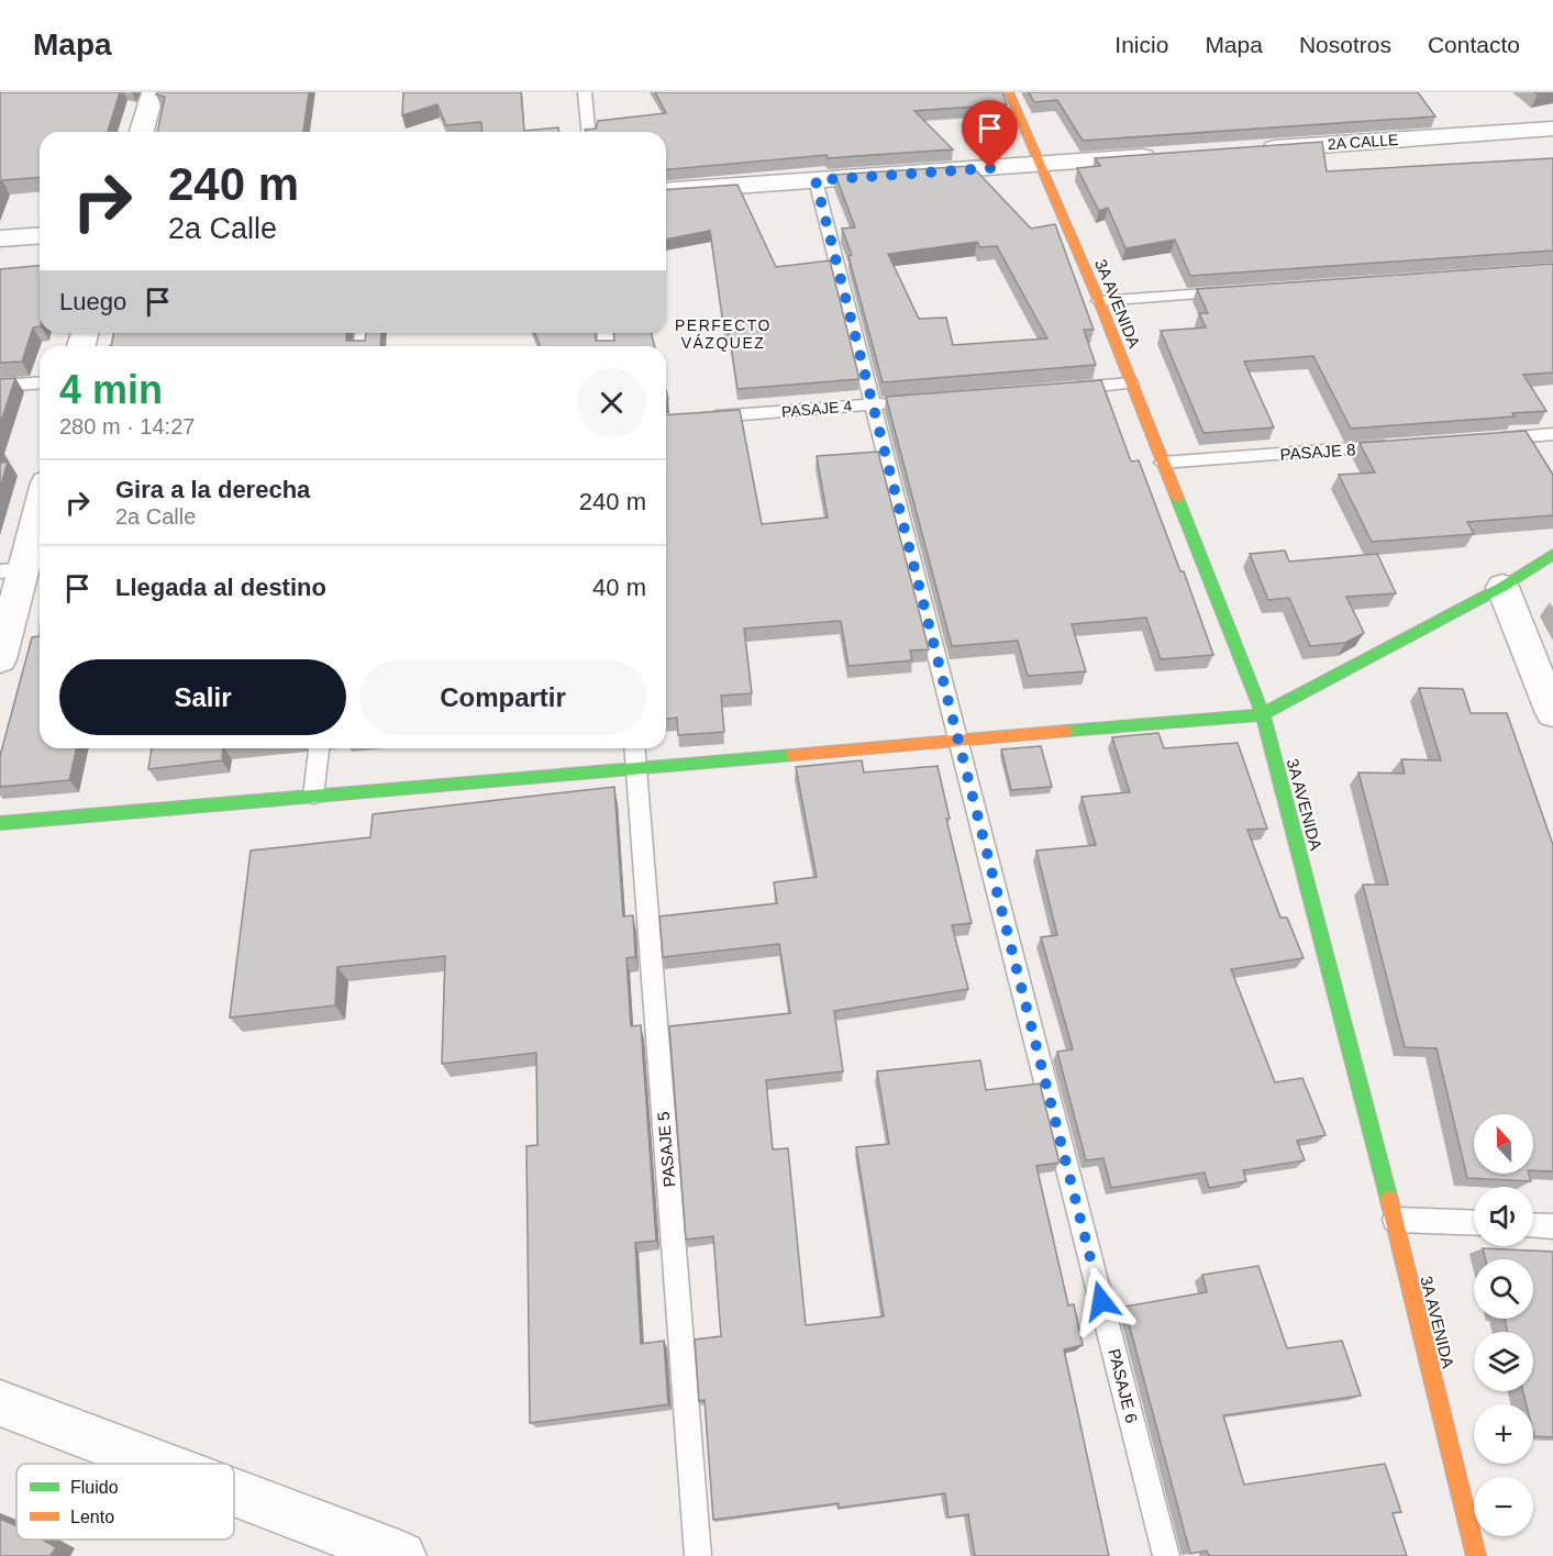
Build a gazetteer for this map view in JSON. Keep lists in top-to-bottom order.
{
  "streets": {
    "street": ["2A CALLE", "3A AVENIDA"],
    "lane": [
      "PASAJE 4",
      "PASAJE 8",
      "PASAJE 5",
      "PASAJE 6"
    ]
  },
  "crossings": [
    ["3A AVENIDA", "PASAJE 8"],
    ["PASAJE 4", "PASAJE 6"]
  ],
  "districts": ["PERFECTO VÁZQUEZ"],
  "legend": ["Fluido", "Lento"],
  "north": "top",
  "page": {
    "header": "Mapa",
    "nav": [
      "Inicio",
      "Mapa",
      "Nosotros",
      "Contacto"
    ],
    "turn": ["240 m", "2a Calle"],
    "then": "Luego",
    "heading": ["4 min", "280 m · 14:27"],
    "list": [
      {
        "name": "Gira a la derecha",
        "note": "2a Calle",
        "value": "240 m"
      },
      {
        "name": "Llegada al destino",
        "value": "40 m"
      }
    ],
    "buttons": ["Salir", "Compartir"],
    "map_buttons": ["+", "−"]
  }
}
